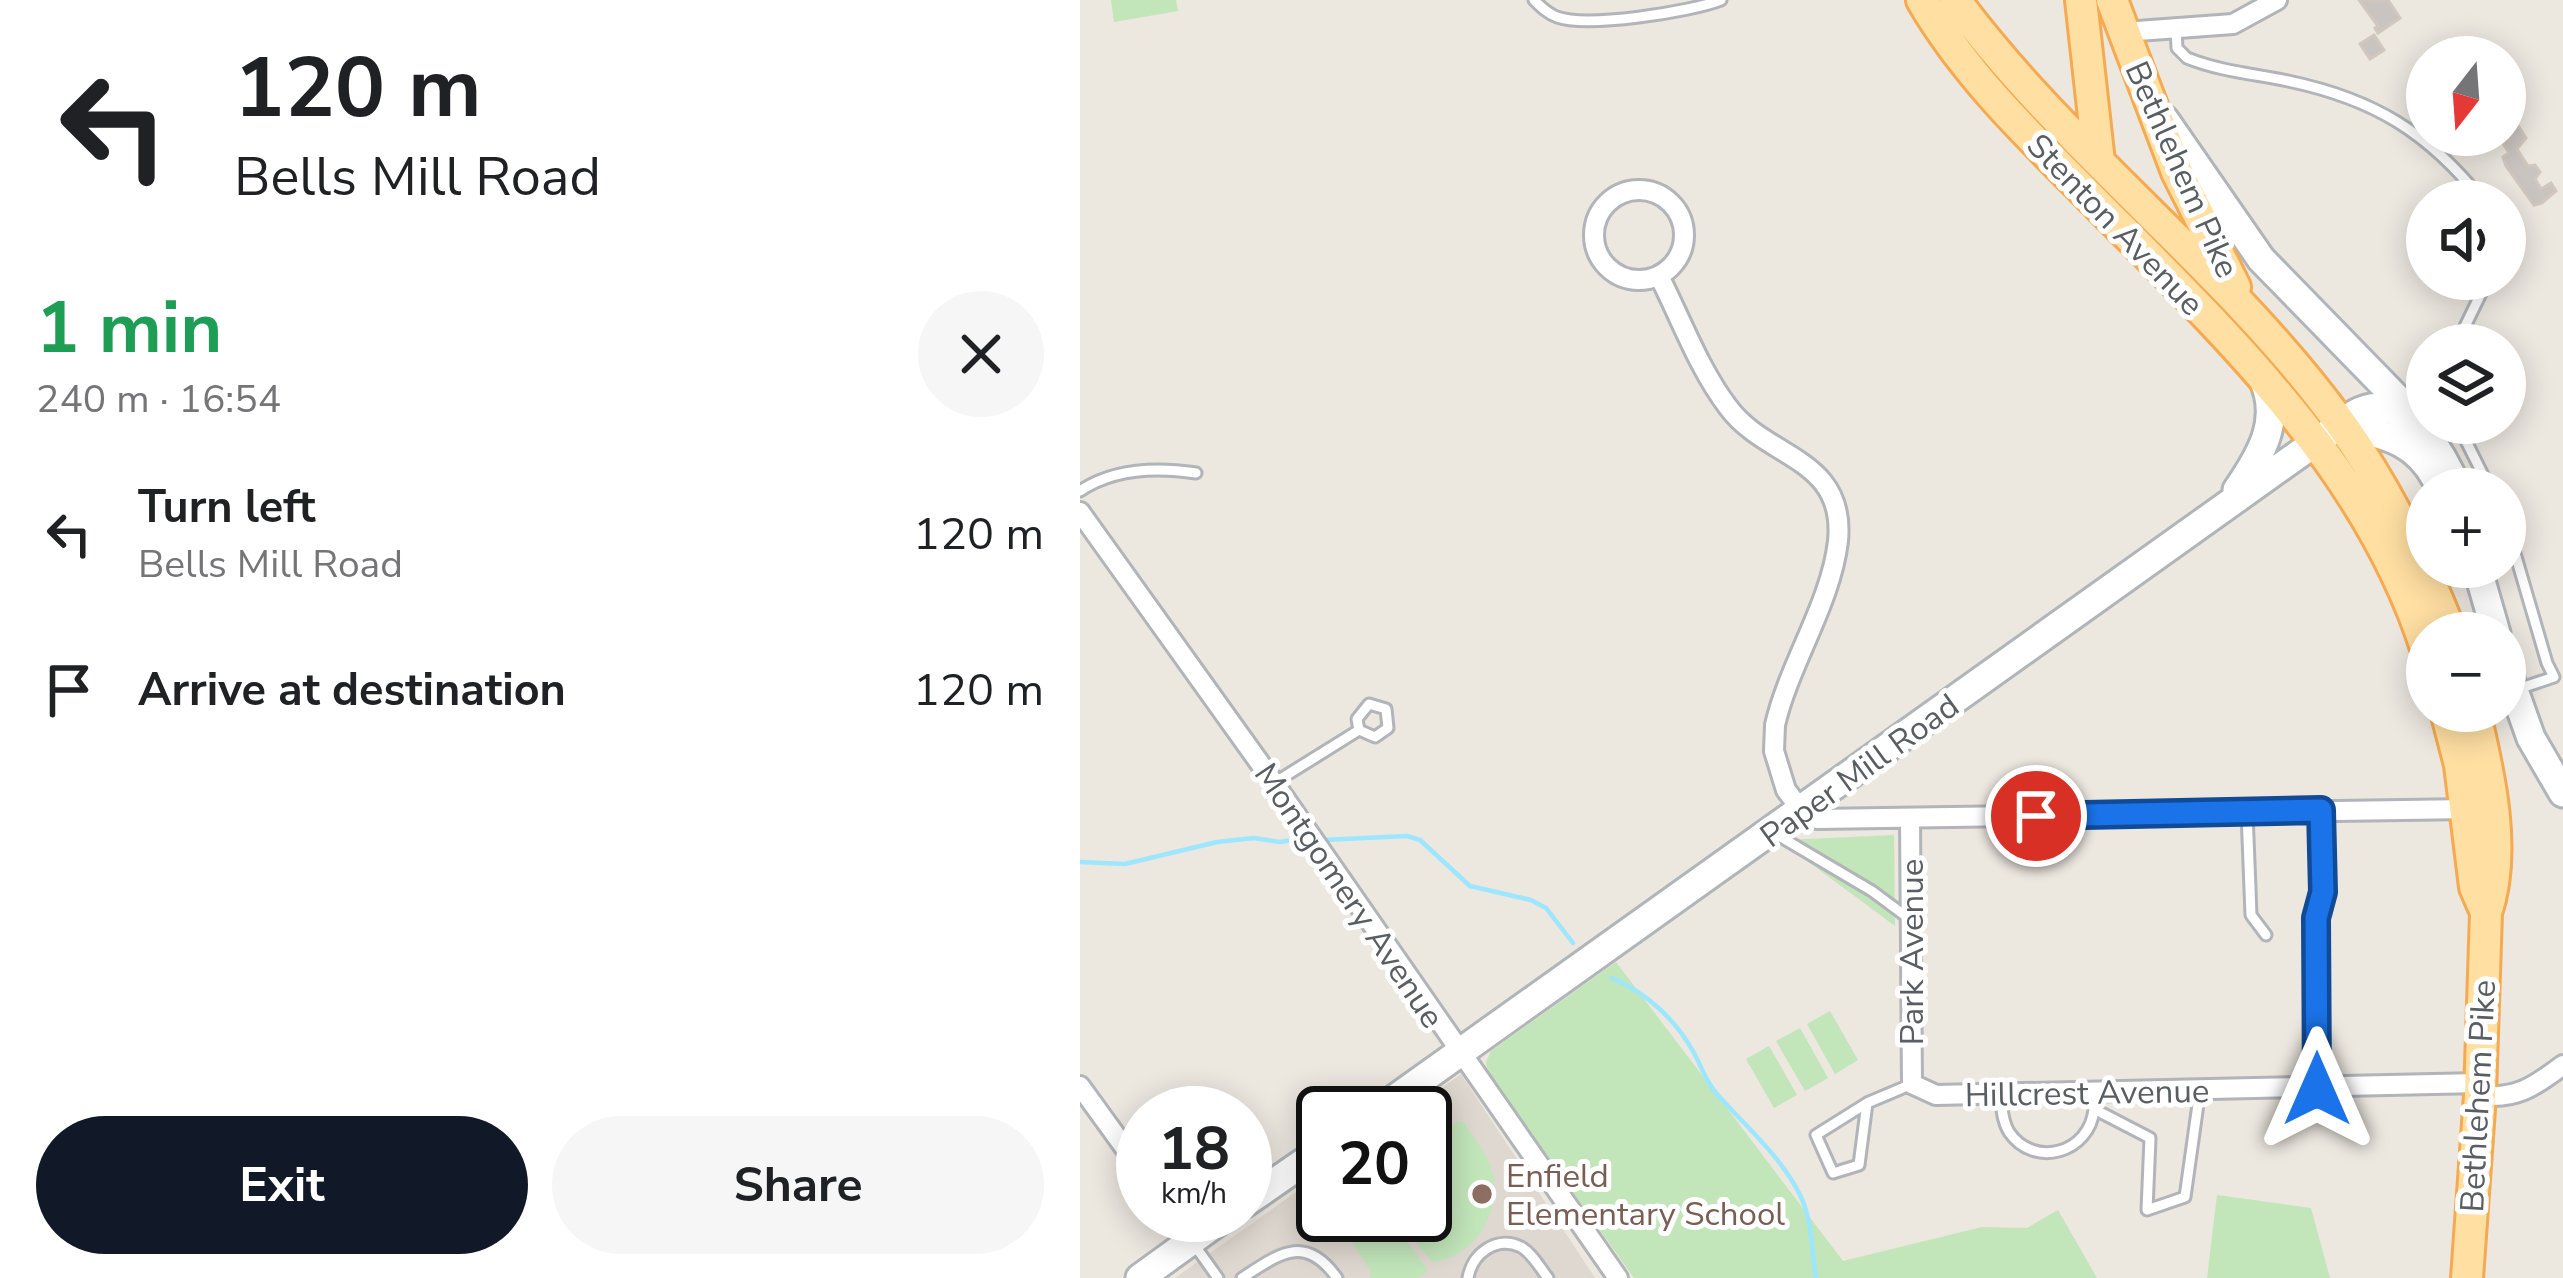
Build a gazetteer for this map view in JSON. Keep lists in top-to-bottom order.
{
  "streets": {
    "main road": ["Bethlehem Pike", "Stenton Avenue", "Paper Mill Road"],
    "street": ["Montgomery Avenue", "Park Avenue", "Hillcrest Avenue"]
  },
  "crossings": [
    ["Bethlehem Pike", "Stenton Avenue"],
    ["Bethlehem Pike", "Hillcrest Avenue"],
    ["Stenton Avenue", "Paper Mill Road"],
    ["Paper Mill Road", "Montgomery Avenue"],
    ["Park Avenue", "Hillcrest Avenue"]
  ],
  "places": ["Enfield Elementary School"],
  "north": "bottom",
  "page": {
    "turn": ["120 m", "Bells Mill Road"],
    "map_buttons": ["+", "−"],
    "heading": ["1 min", "240 m · 16:54"],
    "list": [
      {
        "name": "Turn left",
        "note": "Bells Mill Road",
        "value": "120 m"
      },
      {
        "name": "Arrive at destination",
        "value": "120 m"
      }
    ],
    "speed": "18 km/h",
    "limit": "20",
    "buttons": ["Exit", "Share"]
  }
}
